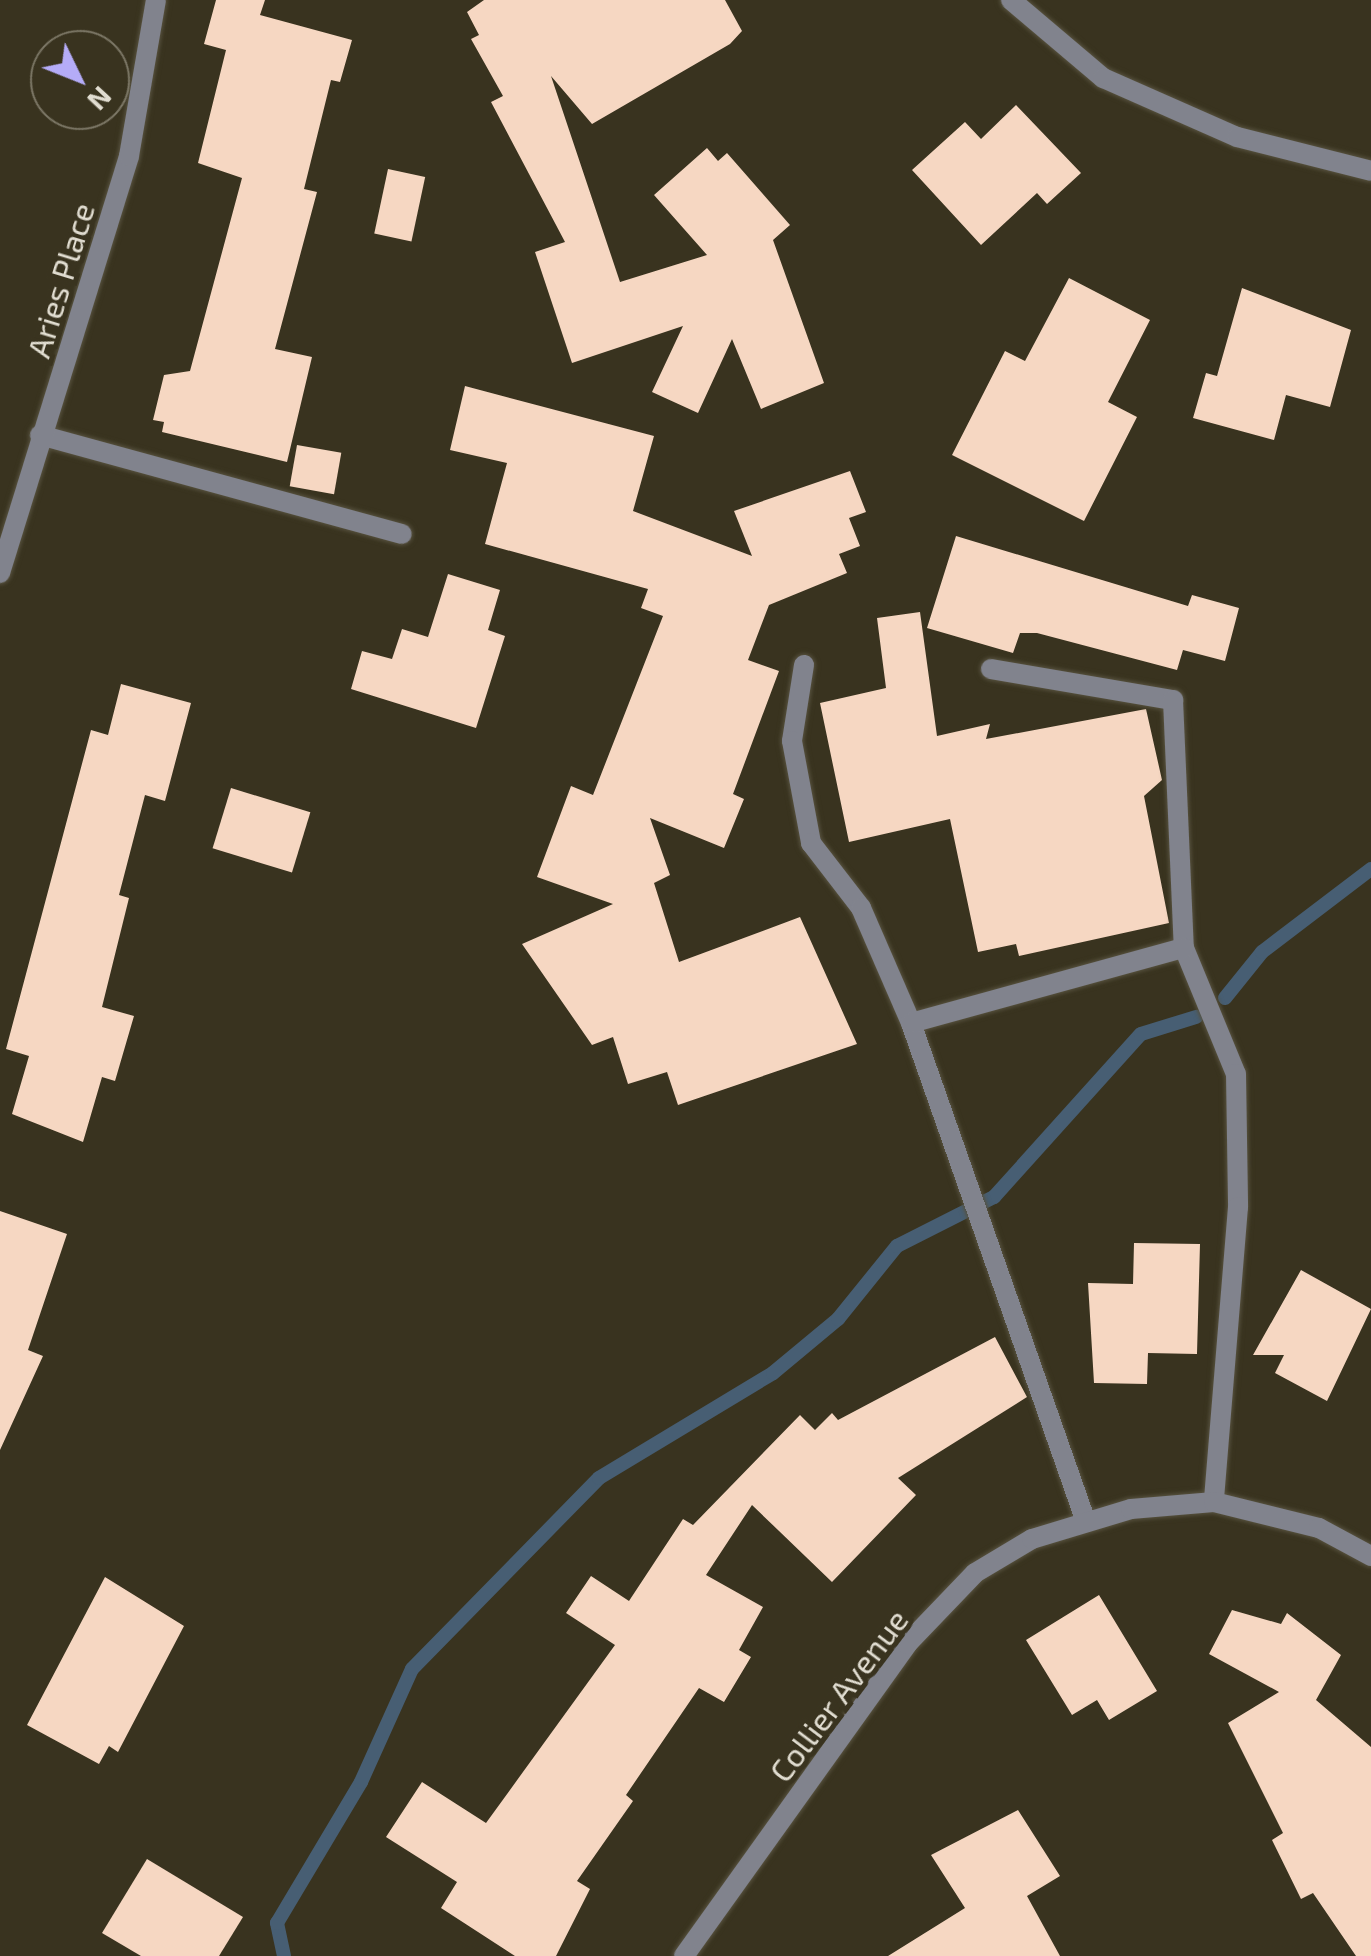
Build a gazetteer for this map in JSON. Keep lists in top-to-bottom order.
{
  "streets": {
    "street": ["Aries Place", "Collier Avenue"]
  },
  "north": "bottom right"
}
